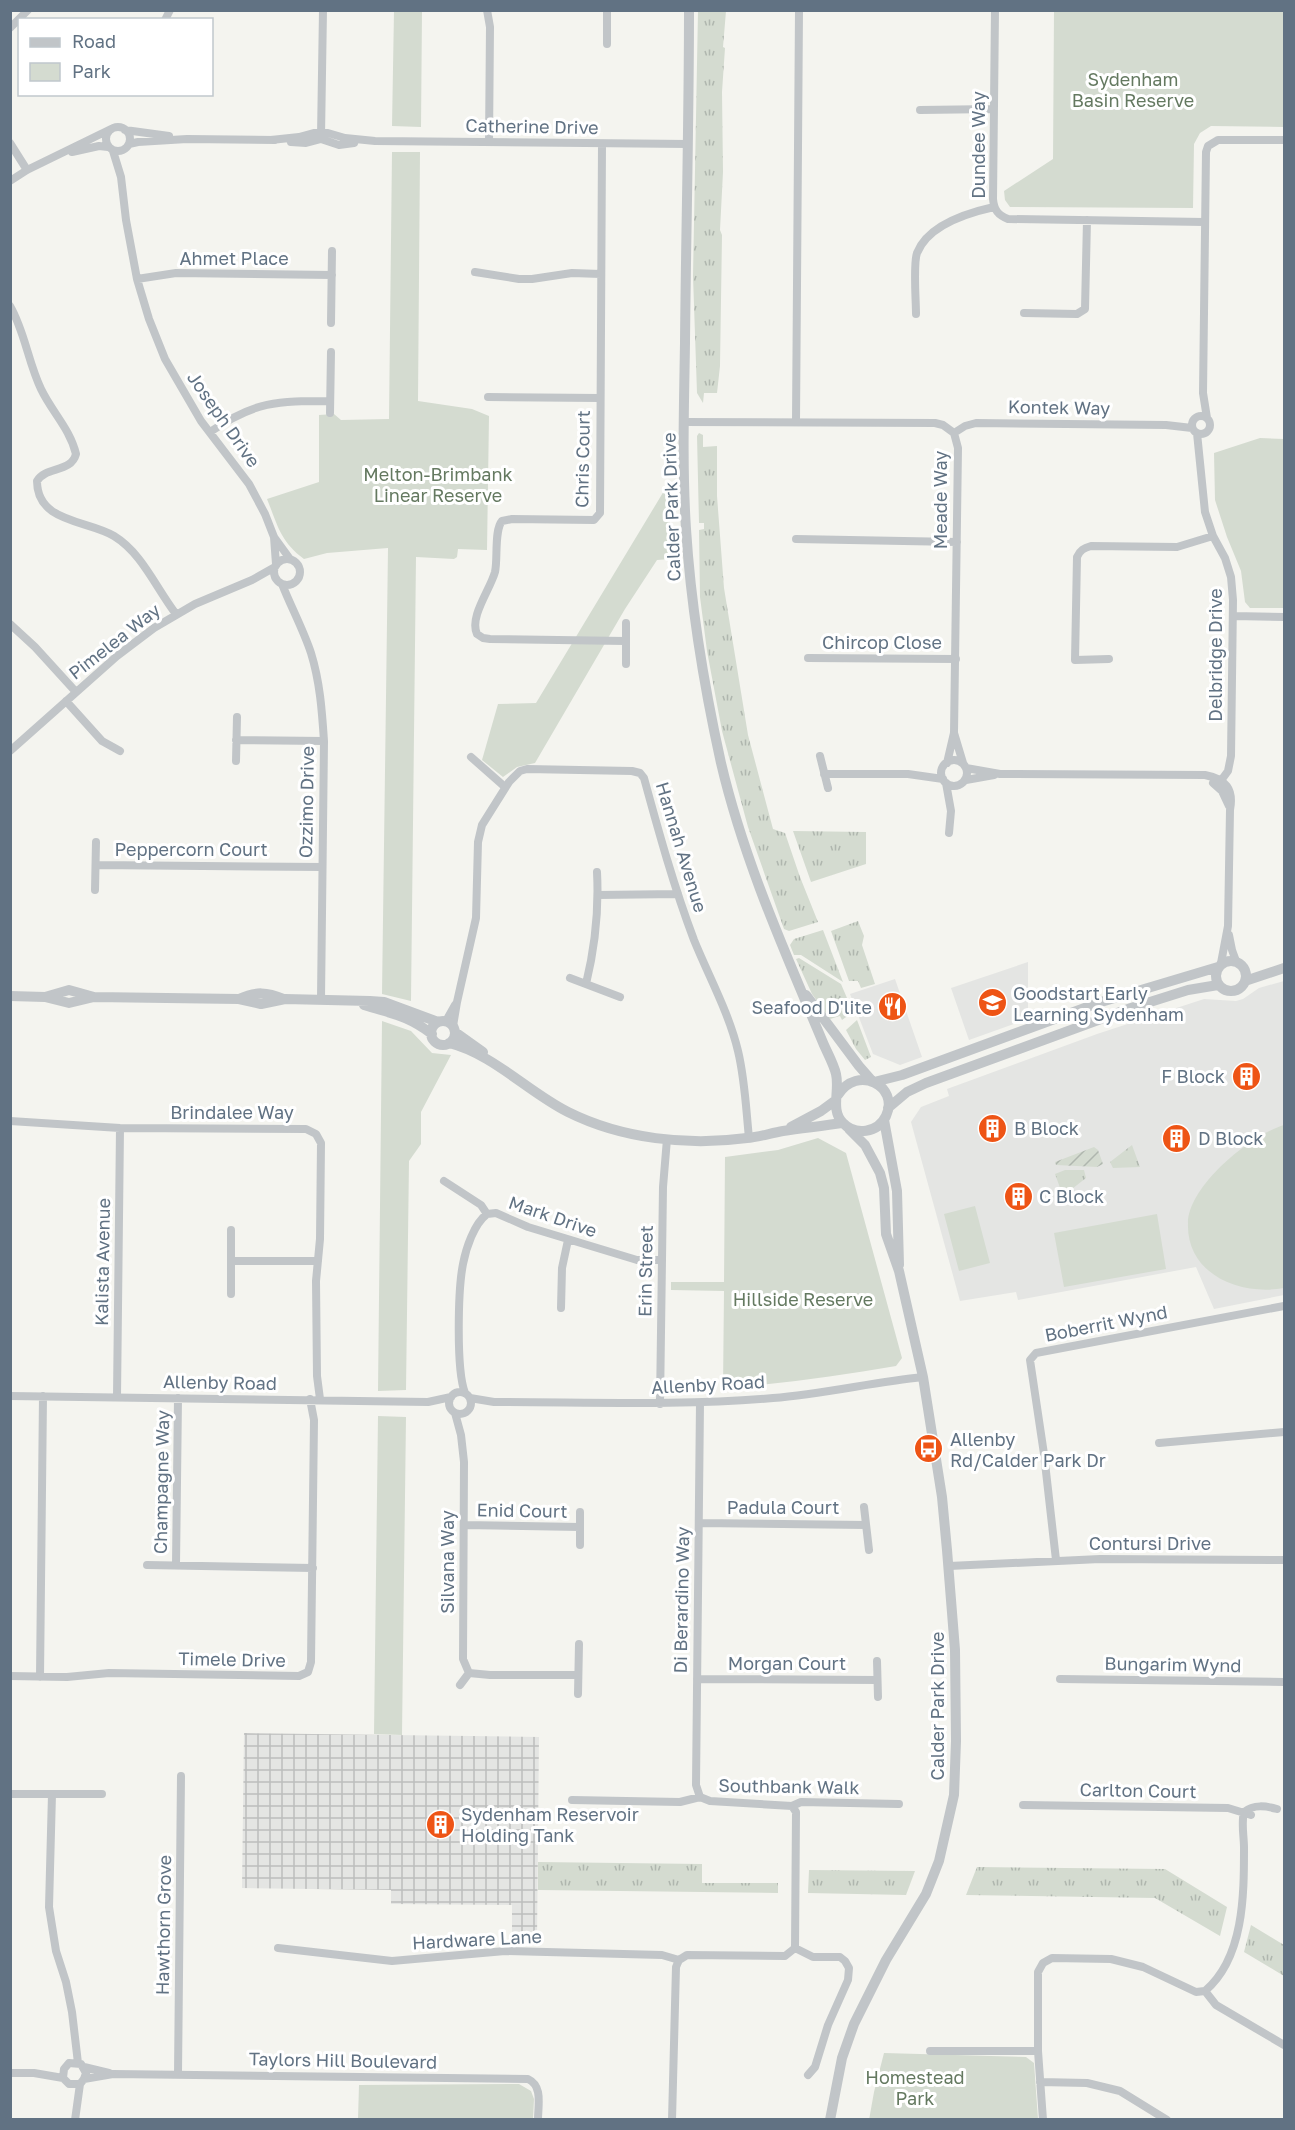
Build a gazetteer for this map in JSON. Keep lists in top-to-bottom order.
{
  "streets": {
    "street": [
      "Catherine Drive",
      "Dundee Way",
      "Ahmet Place",
      "Kontek Way",
      "Joseph Drive",
      "Chris Court",
      "Meade Way",
      "Calder Park Drive",
      "Pimelea Way",
      "Chircop Close",
      "Delbridge Drive",
      "Ozzimo Drive",
      "Hannah Avenue",
      "Peppercorn Court",
      "Brindalee Way",
      "Mark Drive",
      "Kalista Avenue",
      "Erin Street",
      "Boberrit Wynd",
      "Allenby Road",
      "Champagne Way",
      "Padula Court",
      "Enid Court",
      "Contursi Drive",
      "Silvana Way",
      "Di Berardino Way",
      "Timele Drive",
      "Morgan Court",
      "Bungarim Wynd",
      "Southbank Walk",
      "Carlton Court",
      "Hawthorn Grove",
      "Hardware Lane",
      "Taylors Hill Boulevard"
    ]
  },
  "crossings": [
    ["Catherine Drive", "Joseph Drive"],
    ["Catherine Drive", "Chris Court"],
    ["Catherine Drive", "Calder Park Drive"],
    ["Dundee Way", "Delbridge Drive"],
    ["Ahmet Place", "Joseph Drive"],
    ["Kontek Way", "Meade Way"],
    ["Kontek Way", "Delbridge Drive"],
    ["Joseph Drive", "Pimelea Way"],
    ["Joseph Drive", "Ozzimo Drive"],
    ["Meade Way", "Calder Park Drive"],
    ["Meade Way", "Chircop Close"],
    ["Calder Park Drive", "Allenby Road"],
    ["Calder Park Drive", "Contursi Drive"],
    ["Pimelea Way", "Ozzimo Drive"],
    ["Ozzimo Drive", "Peppercorn Court"],
    ["Brindalee Way", "Kalista Avenue"],
    ["Brindalee Way", "Allenby Road"],
    ["Brindalee Way", "Timele Drive"],
    ["Mark Drive", "Erin Street"],
    ["Kalista Avenue", "Allenby Road"],
    ["Erin Street", "Allenby Road"],
    ["Boberrit Wynd", "Contursi Drive"],
    ["Allenby Road", "Champagne Way"],
    ["Allenby Road", "Silvana Way"],
    ["Allenby Road", "Di Berardino Way"],
    ["Allenby Road", "Timele Drive"],
    ["Padula Court", "Di Berardino Way"],
    ["Enid Court", "Silvana Way"],
    ["Di Berardino Way", "Morgan Court"],
    ["Di Berardino Way", "Southbank Walk"],
    ["Hawthorn Grove", "Taylors Hill Boulevard"]
  ],
  "parks": [
    "Sydenham Basin Reserve",
    "Melton-Brimbank Linear Reserve",
    "Hillside Reserve",
    "Homestead Park"
  ],
  "places": {
    "school or university": ["Goodstart Early Learning Sydenham"],
    "restaurant": ["Seafood D'lite"],
    "building": [
      "F Block",
      "B Block",
      "D Block",
      "C Block",
      "Sydenham Reservoir Holding Tank"
    ],
    "bus stop": ["Allenby Rd/Calder Park Dr"]
  },
  "legend": ["Road", "Park"]
}
